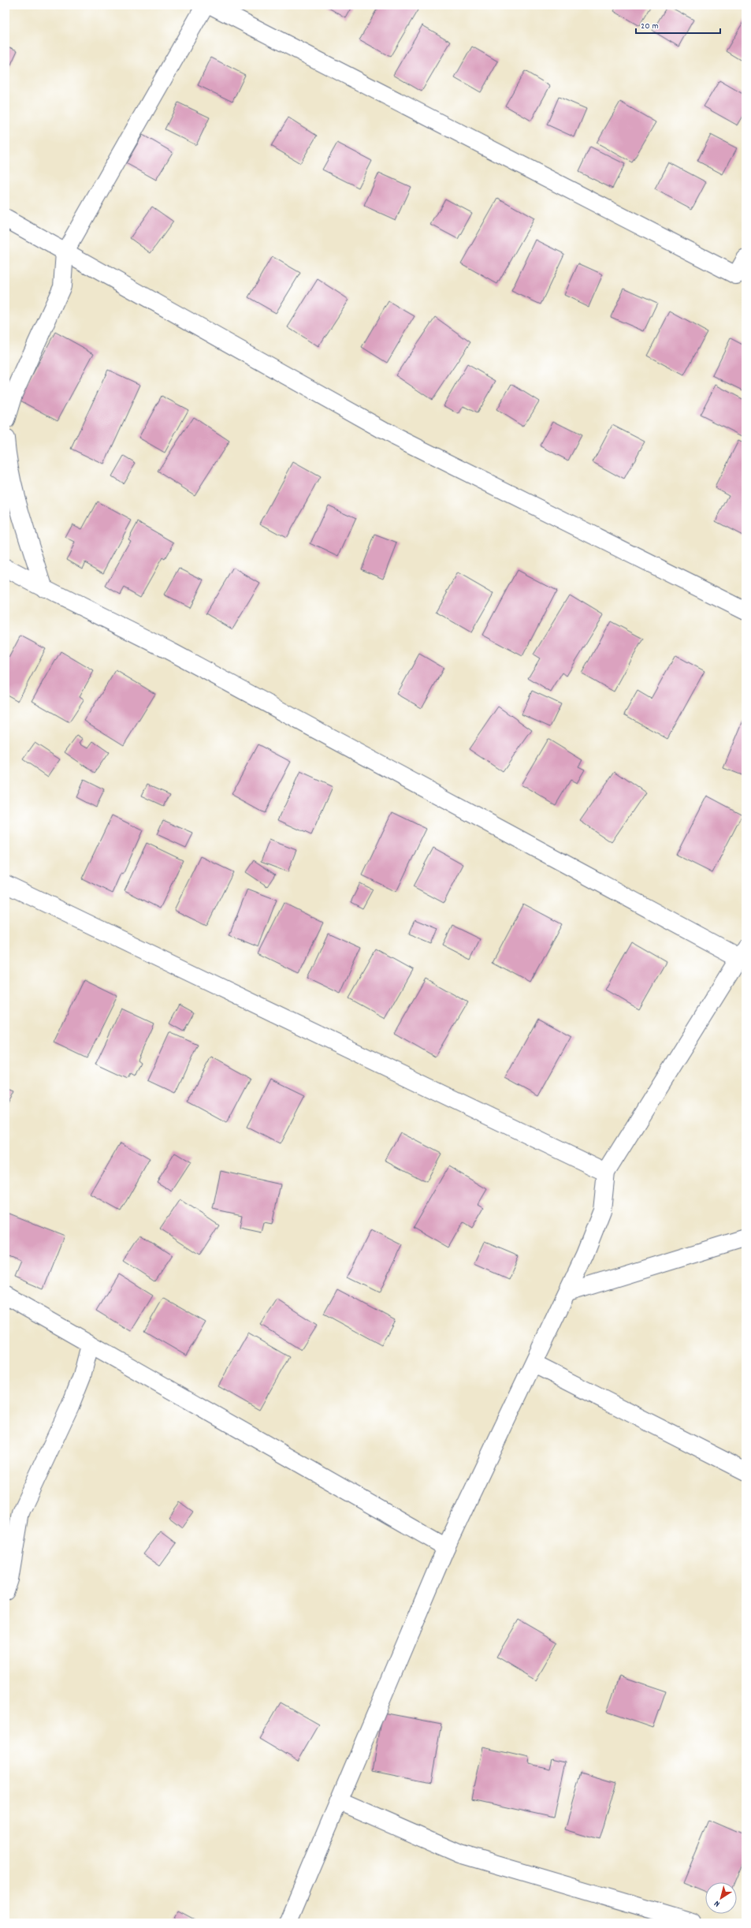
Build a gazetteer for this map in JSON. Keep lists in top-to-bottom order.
{
  "scale_bar": "20 m",
  "north": "bottom left"
}
